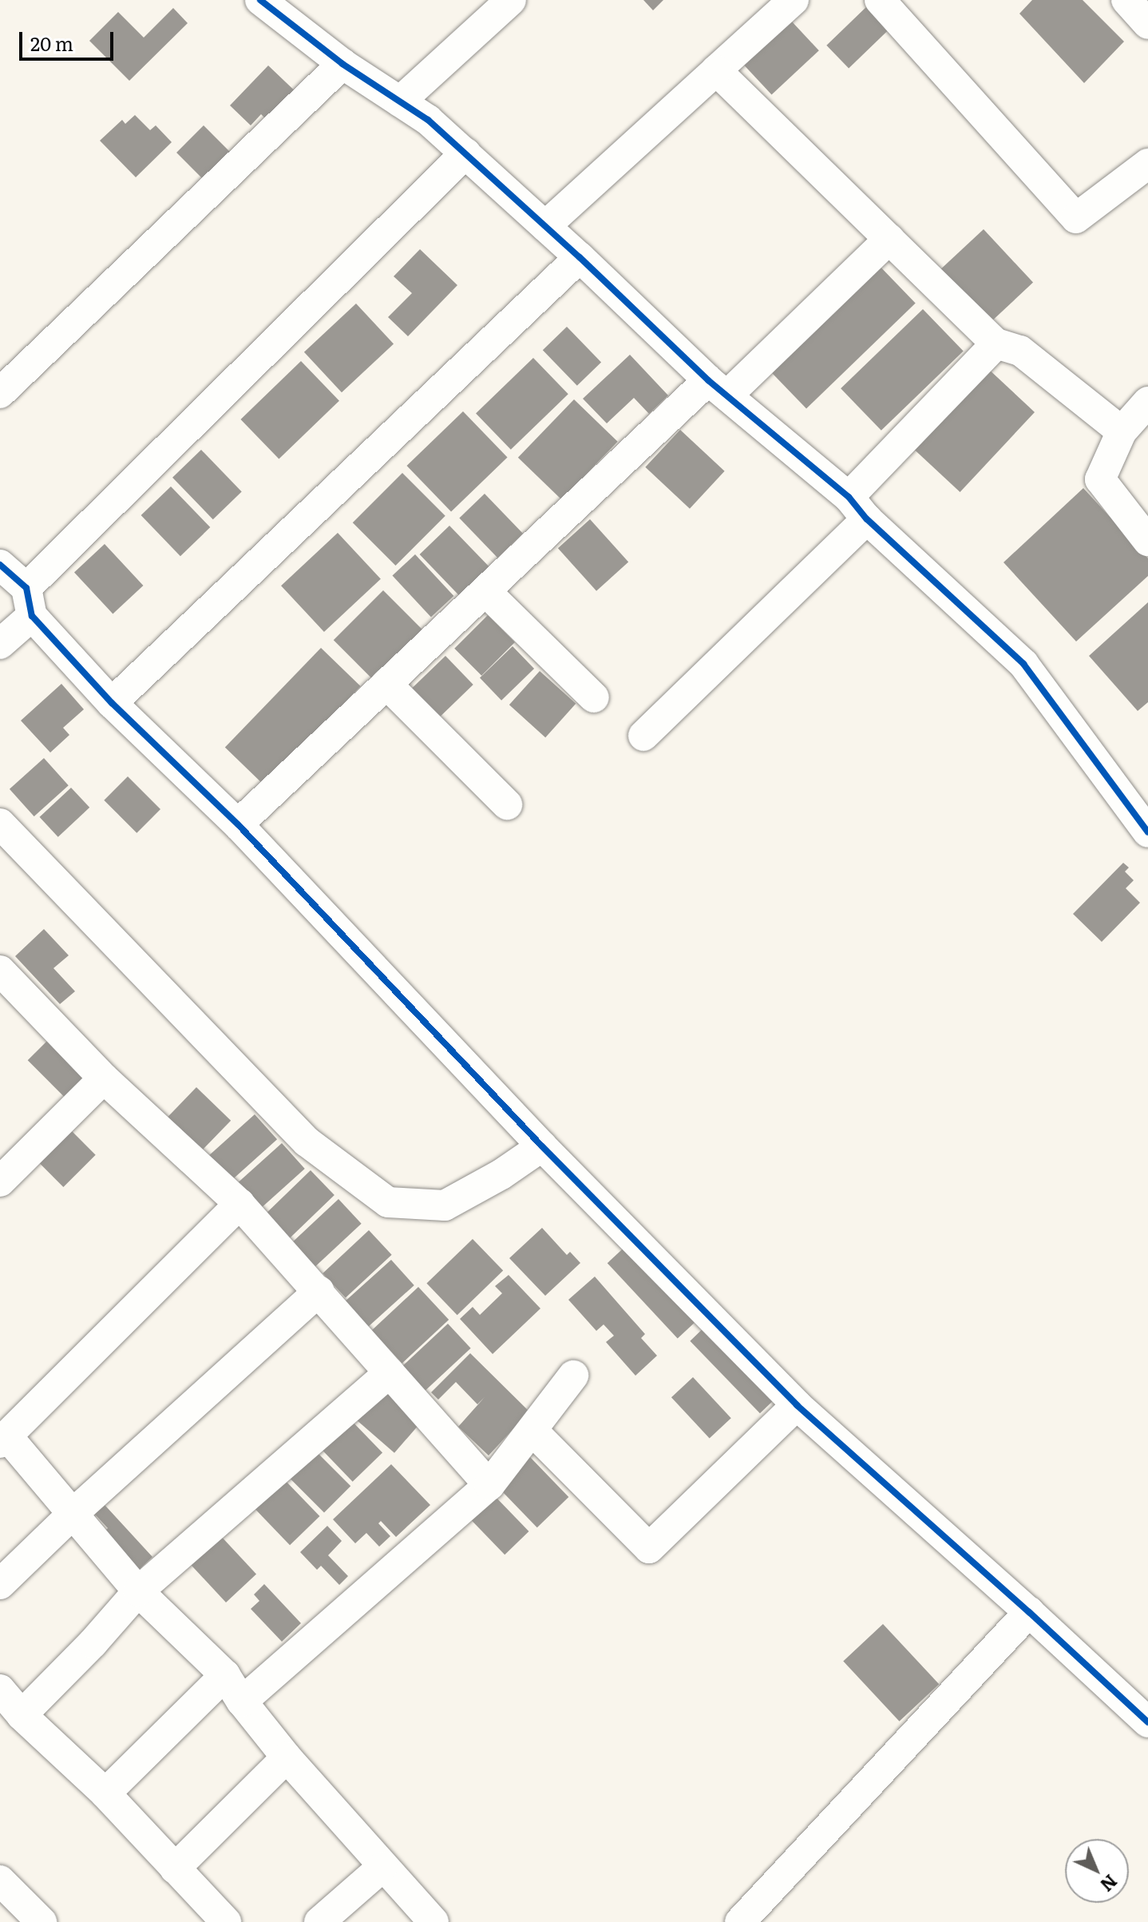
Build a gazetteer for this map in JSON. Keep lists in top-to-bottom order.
{
  "scale_bar": "20 m",
  "north": "bottom right"
}
